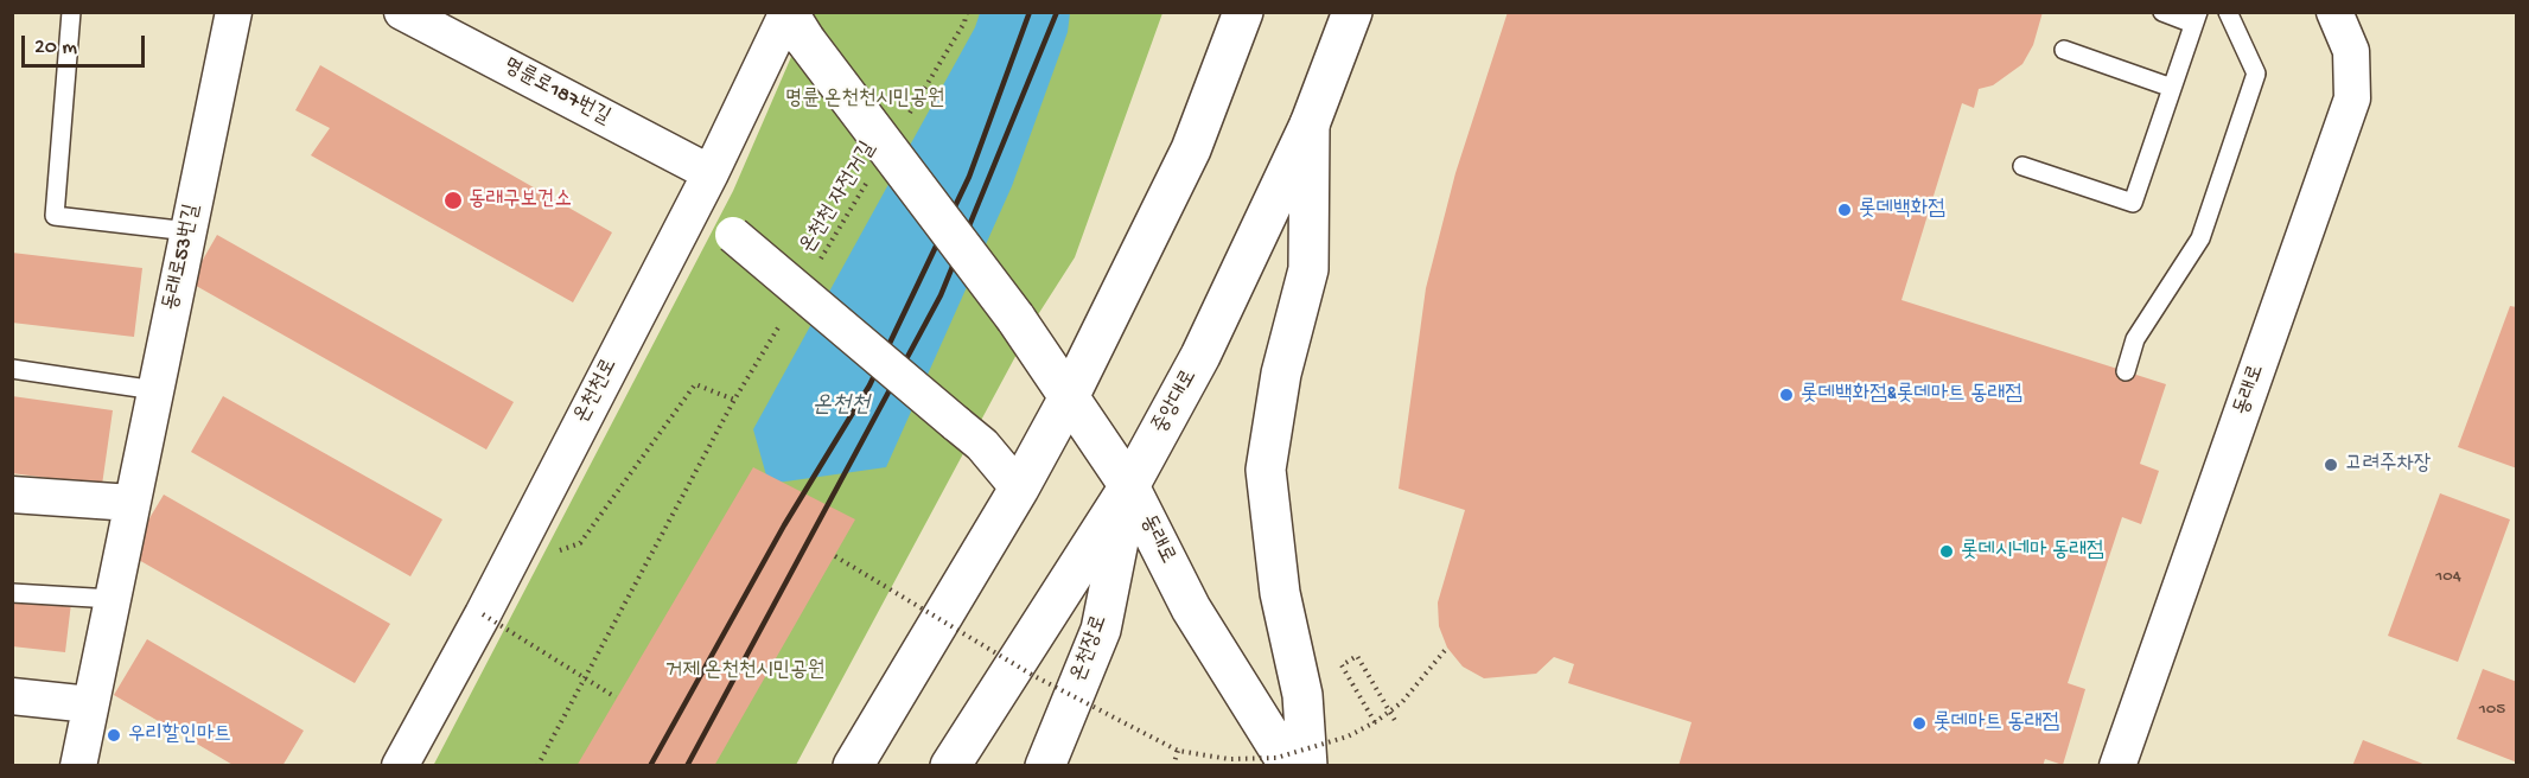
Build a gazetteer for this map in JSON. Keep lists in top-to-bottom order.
{
  "streets": {
    "main road": ["동래로", "중앙대로", "온천장로"],
    "street": ["명륜로187번길", "동래로53번길", "온천천로"],
    "path": ["온천천 자전거길"]
  },
  "crossings": [
    ["명륜로187번길", "온천천로"],
    ["동래로", "온천천로"],
    ["동래로", "중앙대로"],
    ["동래로", "온천장로"],
    ["중앙대로", "온천장로"]
  ],
  "water": ["온천천"],
  "parks": ["명륜 온천천시민공원", "거제 온천천시민공원"],
  "places": [
    "동래구보건소",
    "롯데백화점",
    "롯데백화점&롯데마트 동래점",
    "고려주차장",
    "롯데시네마 동래점",
    "롯데마트 동래점",
    "우리할인마트"
  ],
  "house_numbers": ["104", "105"],
  "scale_bar": "20 m"
}
